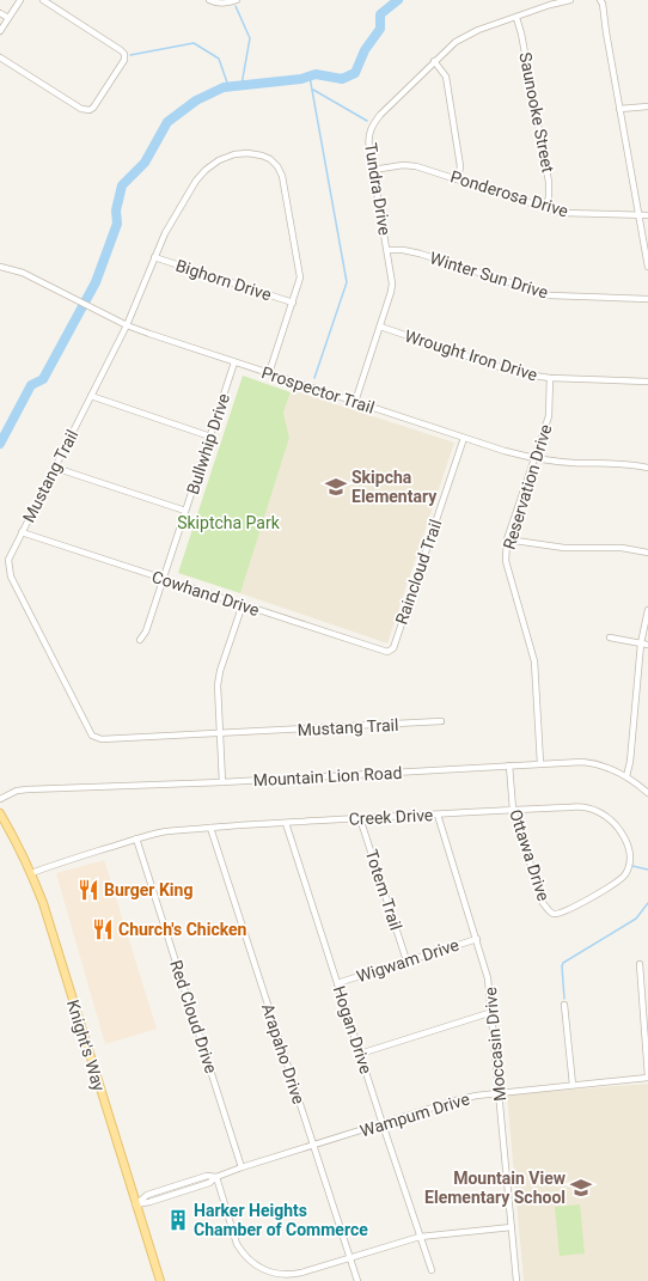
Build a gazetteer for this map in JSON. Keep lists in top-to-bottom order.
{
  "streets": {
    "main road": ["Knight's Way"],
    "street": [
      "Saunooke Street",
      "Tundra Drive",
      "Ponderosa Drive",
      "Winter Sun Drive",
      "Bighorn Drive",
      "Wrought Iron Drive",
      "Prospector Trail",
      "Bullwhip Drive",
      "Mustang Trail",
      "Reservation Drive",
      "Raincloud Trail",
      "Cowhand Drive",
      "Mountain Lion Road",
      "Creek Drive",
      "Ottawa Drive",
      "Totem Trail",
      "Wigwam Drive",
      "Red Cloud Drive",
      "Hogan Drive",
      "Moccasin Drive",
      "Arapaho Drive",
      "Wampum Drive"
    ]
  },
  "crossings": [
    ["Saunooke Street", "Tundra Drive"],
    ["Saunooke Street", "Ponderosa Drive"],
    ["Tundra Drive", "Ponderosa Drive"],
    ["Tundra Drive", "Winter Sun Drive"],
    ["Tundra Drive", "Wrought Iron Drive"],
    ["Tundra Drive", "Prospector Trail"],
    ["Bighorn Drive", "Mustang Trail"],
    ["Wrought Iron Drive", "Reservation Drive"],
    ["Prospector Trail", "Bullwhip Drive"],
    ["Prospector Trail", "Mustang Trail"],
    ["Prospector Trail", "Reservation Drive"],
    ["Prospector Trail", "Raincloud Trail"],
    ["Bullwhip Drive", "Cowhand Drive"],
    ["Mustang Trail", "Cowhand Drive"],
    ["Reservation Drive", "Mountain Lion Road"],
    ["Raincloud Trail", "Cowhand Drive"],
    ["Mountain Lion Road", "Ottawa Drive"],
    ["Creek Drive", "Ottawa Drive"],
    ["Creek Drive", "Totem Trail"],
    ["Creek Drive", "Red Cloud Drive"],
    ["Creek Drive", "Hogan Drive"],
    ["Creek Drive", "Moccasin Drive"],
    ["Creek Drive", "Knight's Way"],
    ["Creek Drive", "Arapaho Drive"],
    ["Totem Trail", "Wigwam Drive"],
    ["Wigwam Drive", "Hogan Drive"],
    ["Wigwam Drive", "Moccasin Drive"],
    ["Red Cloud Drive", "Wampum Drive"],
    ["Hogan Drive", "Wampum Drive"],
    ["Moccasin Drive", "Wampum Drive"],
    ["Knight's Way", "Wampum Drive"],
    ["Arapaho Drive", "Wampum Drive"]
  ],
  "parks": ["Skiptcha Park"],
  "places": {
    "school or university": ["Skipcha Elementary", "Mountain View Elementary School"],
    "restaurant": ["Burger King", "Church's Chicken"],
    "building": ["Harker Heights Chamber of Commerce"]
  }
}
